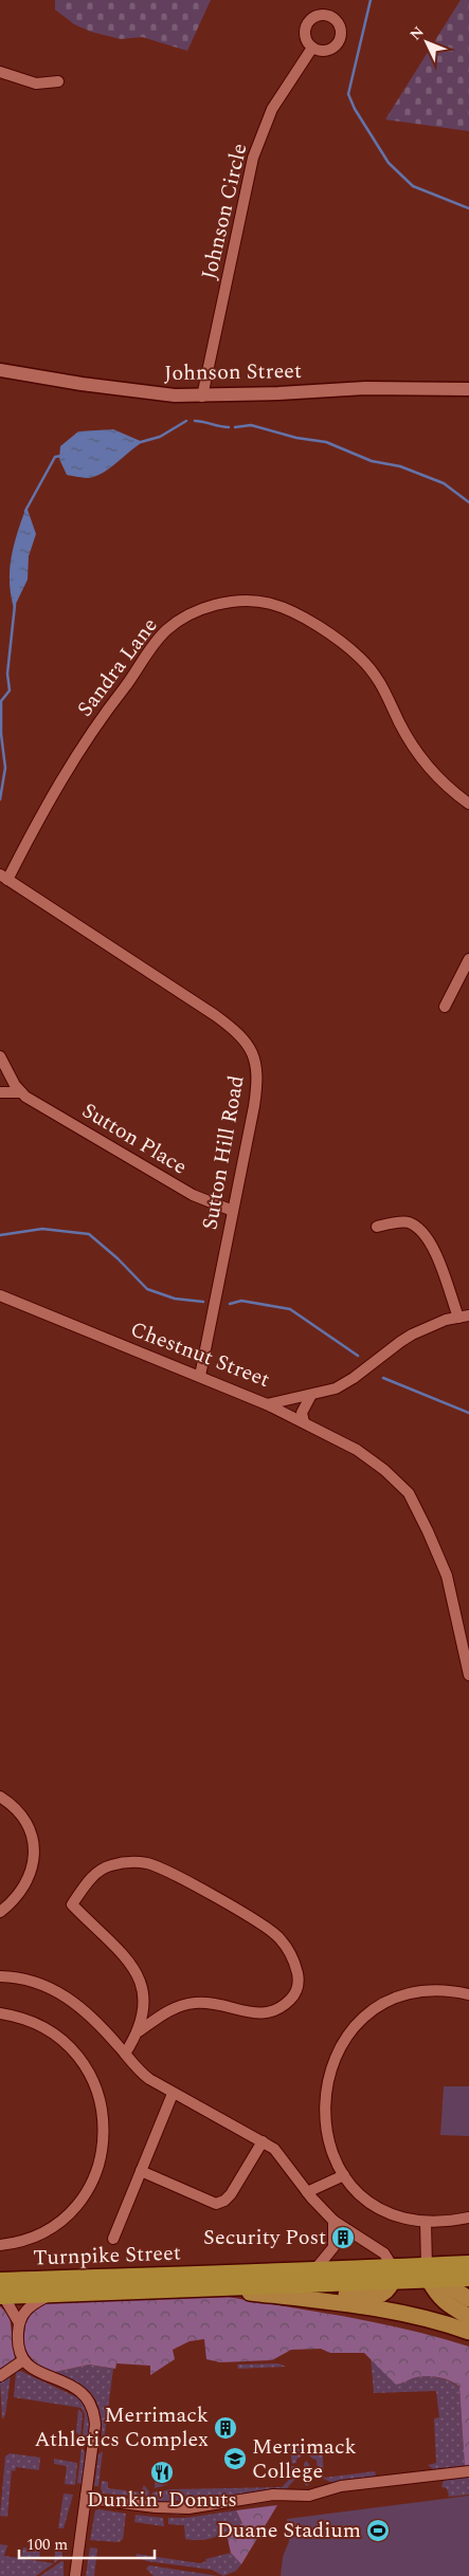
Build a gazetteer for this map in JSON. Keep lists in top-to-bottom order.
{
  "streets": {
    "highway": ["Turnpike Street"],
    "street": [
      "Johnson Circle",
      "Johnson Street",
      "Sandra Lane",
      "Sutton Place",
      "Sutton Hill Road",
      "Chestnut Street"
    ]
  },
  "crossings": [
    ["Johnson Circle", "Johnson Street"],
    ["Sandra Lane", "Sutton Hill Road"],
    ["Sutton Place", "Sutton Hill Road"],
    ["Sutton Hill Road", "Chestnut Street"]
  ],
  "places": {
    "building": ["Security Post", "Merrimack Athletics Complex"],
    "school or university": ["Merrimack College"],
    "restaurant": ["Dunkin' Donuts"],
    "sports": ["Duane Stadium"]
  },
  "scale_bar": "100 m",
  "north": "top left"
}
